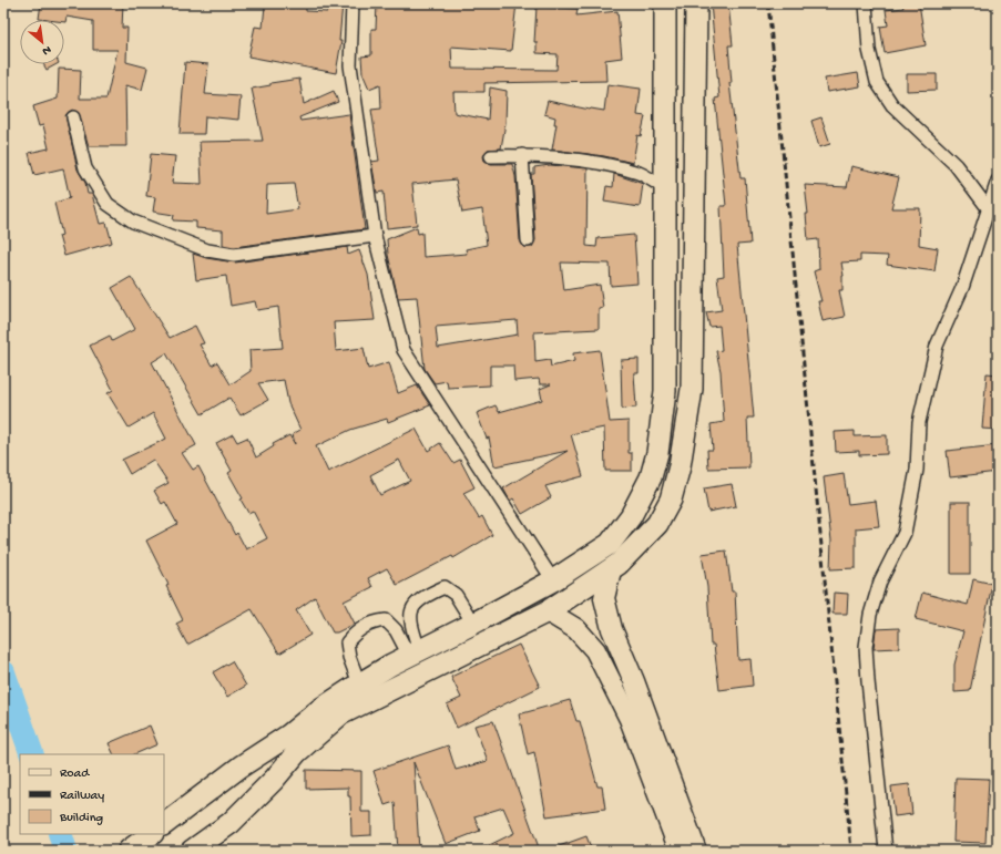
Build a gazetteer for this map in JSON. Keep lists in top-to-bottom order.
{
  "legend": ["Road", "Railway", "Building"],
  "north": "bottom right"
}
